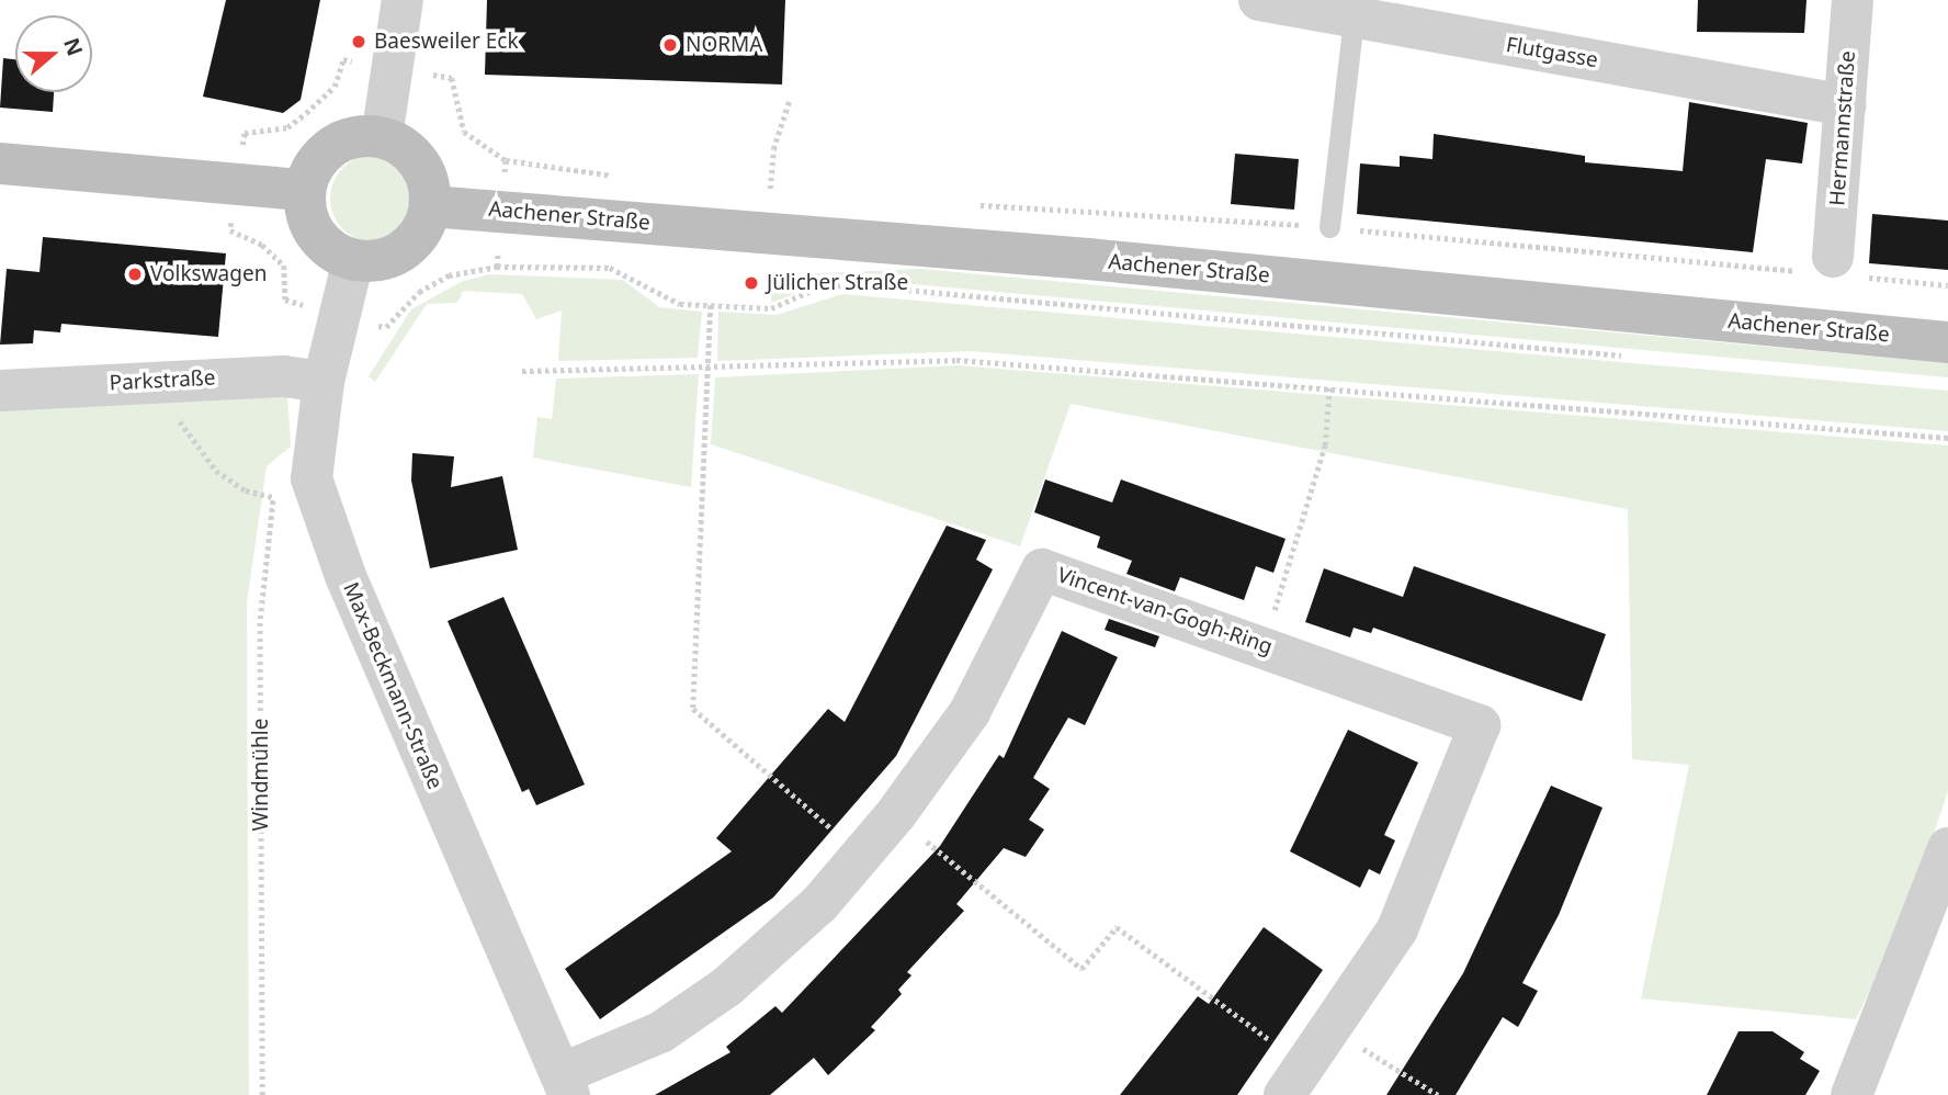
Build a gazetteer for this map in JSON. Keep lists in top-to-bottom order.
{
  "streets": {
    "main road": ["Aachener Straße"],
    "street": [
      "Flutgasse",
      "Hermannstraße",
      "Parkstraße",
      "Vincent-van-Gogh-Ring",
      "Max-Beckmann-Straße"
    ],
    "path": ["Windmühle"]
  },
  "crossings": [
    ["Flutgasse", "Hermannstraße"],
    ["Aachener Straße", "Max-Beckmann-Straße"],
    ["Parkstraße", "Max-Beckmann-Straße"],
    ["Vincent-van-Gogh-Ring", "Max-Beckmann-Straße"]
  ],
  "places": [
    "Baesweiler Eck",
    "NORMA",
    "Volkswagen",
    "Jülicher Straße"
  ],
  "north": "right"
}
